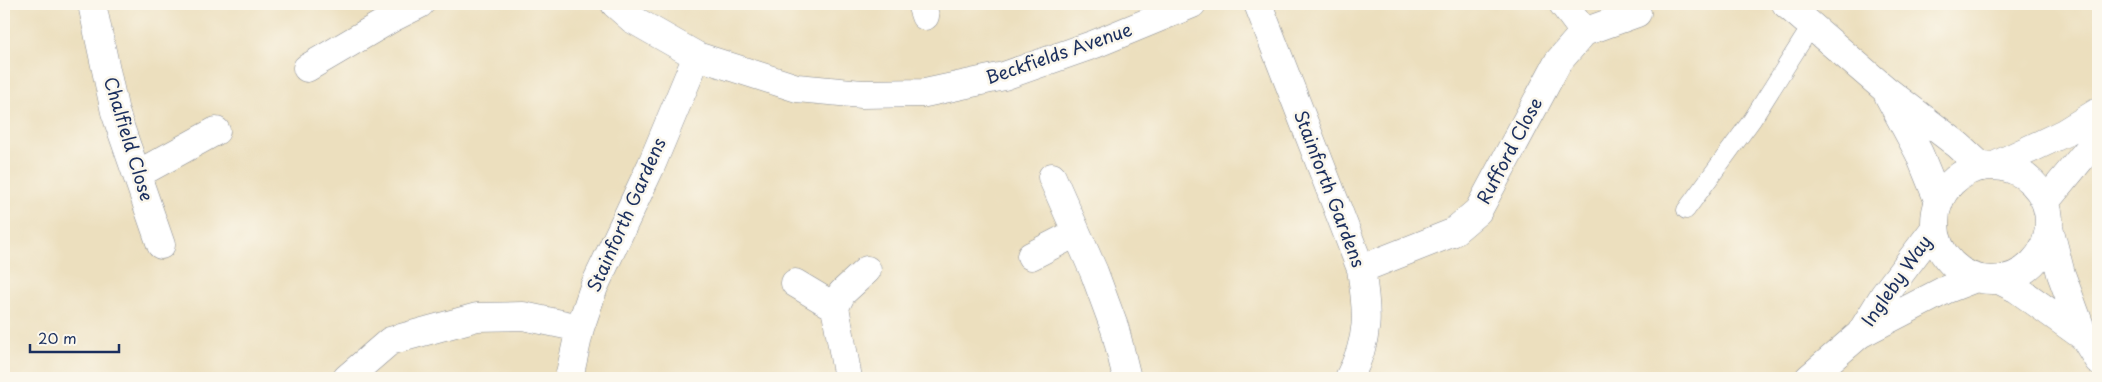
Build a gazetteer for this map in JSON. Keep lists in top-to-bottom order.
{
  "streets": {
    "street": [
      "Beckfields Avenue",
      "Chalfield Close",
      "Rufford Close",
      "Stainforth Gardens",
      "Ingleby Way"
    ]
  },
  "crossings": [
    ["Beckfields Avenue", "Stainforth Gardens"],
    ["Rufford Close", "Stainforth Gardens"]
  ],
  "scale_bar": "20 m"
}
